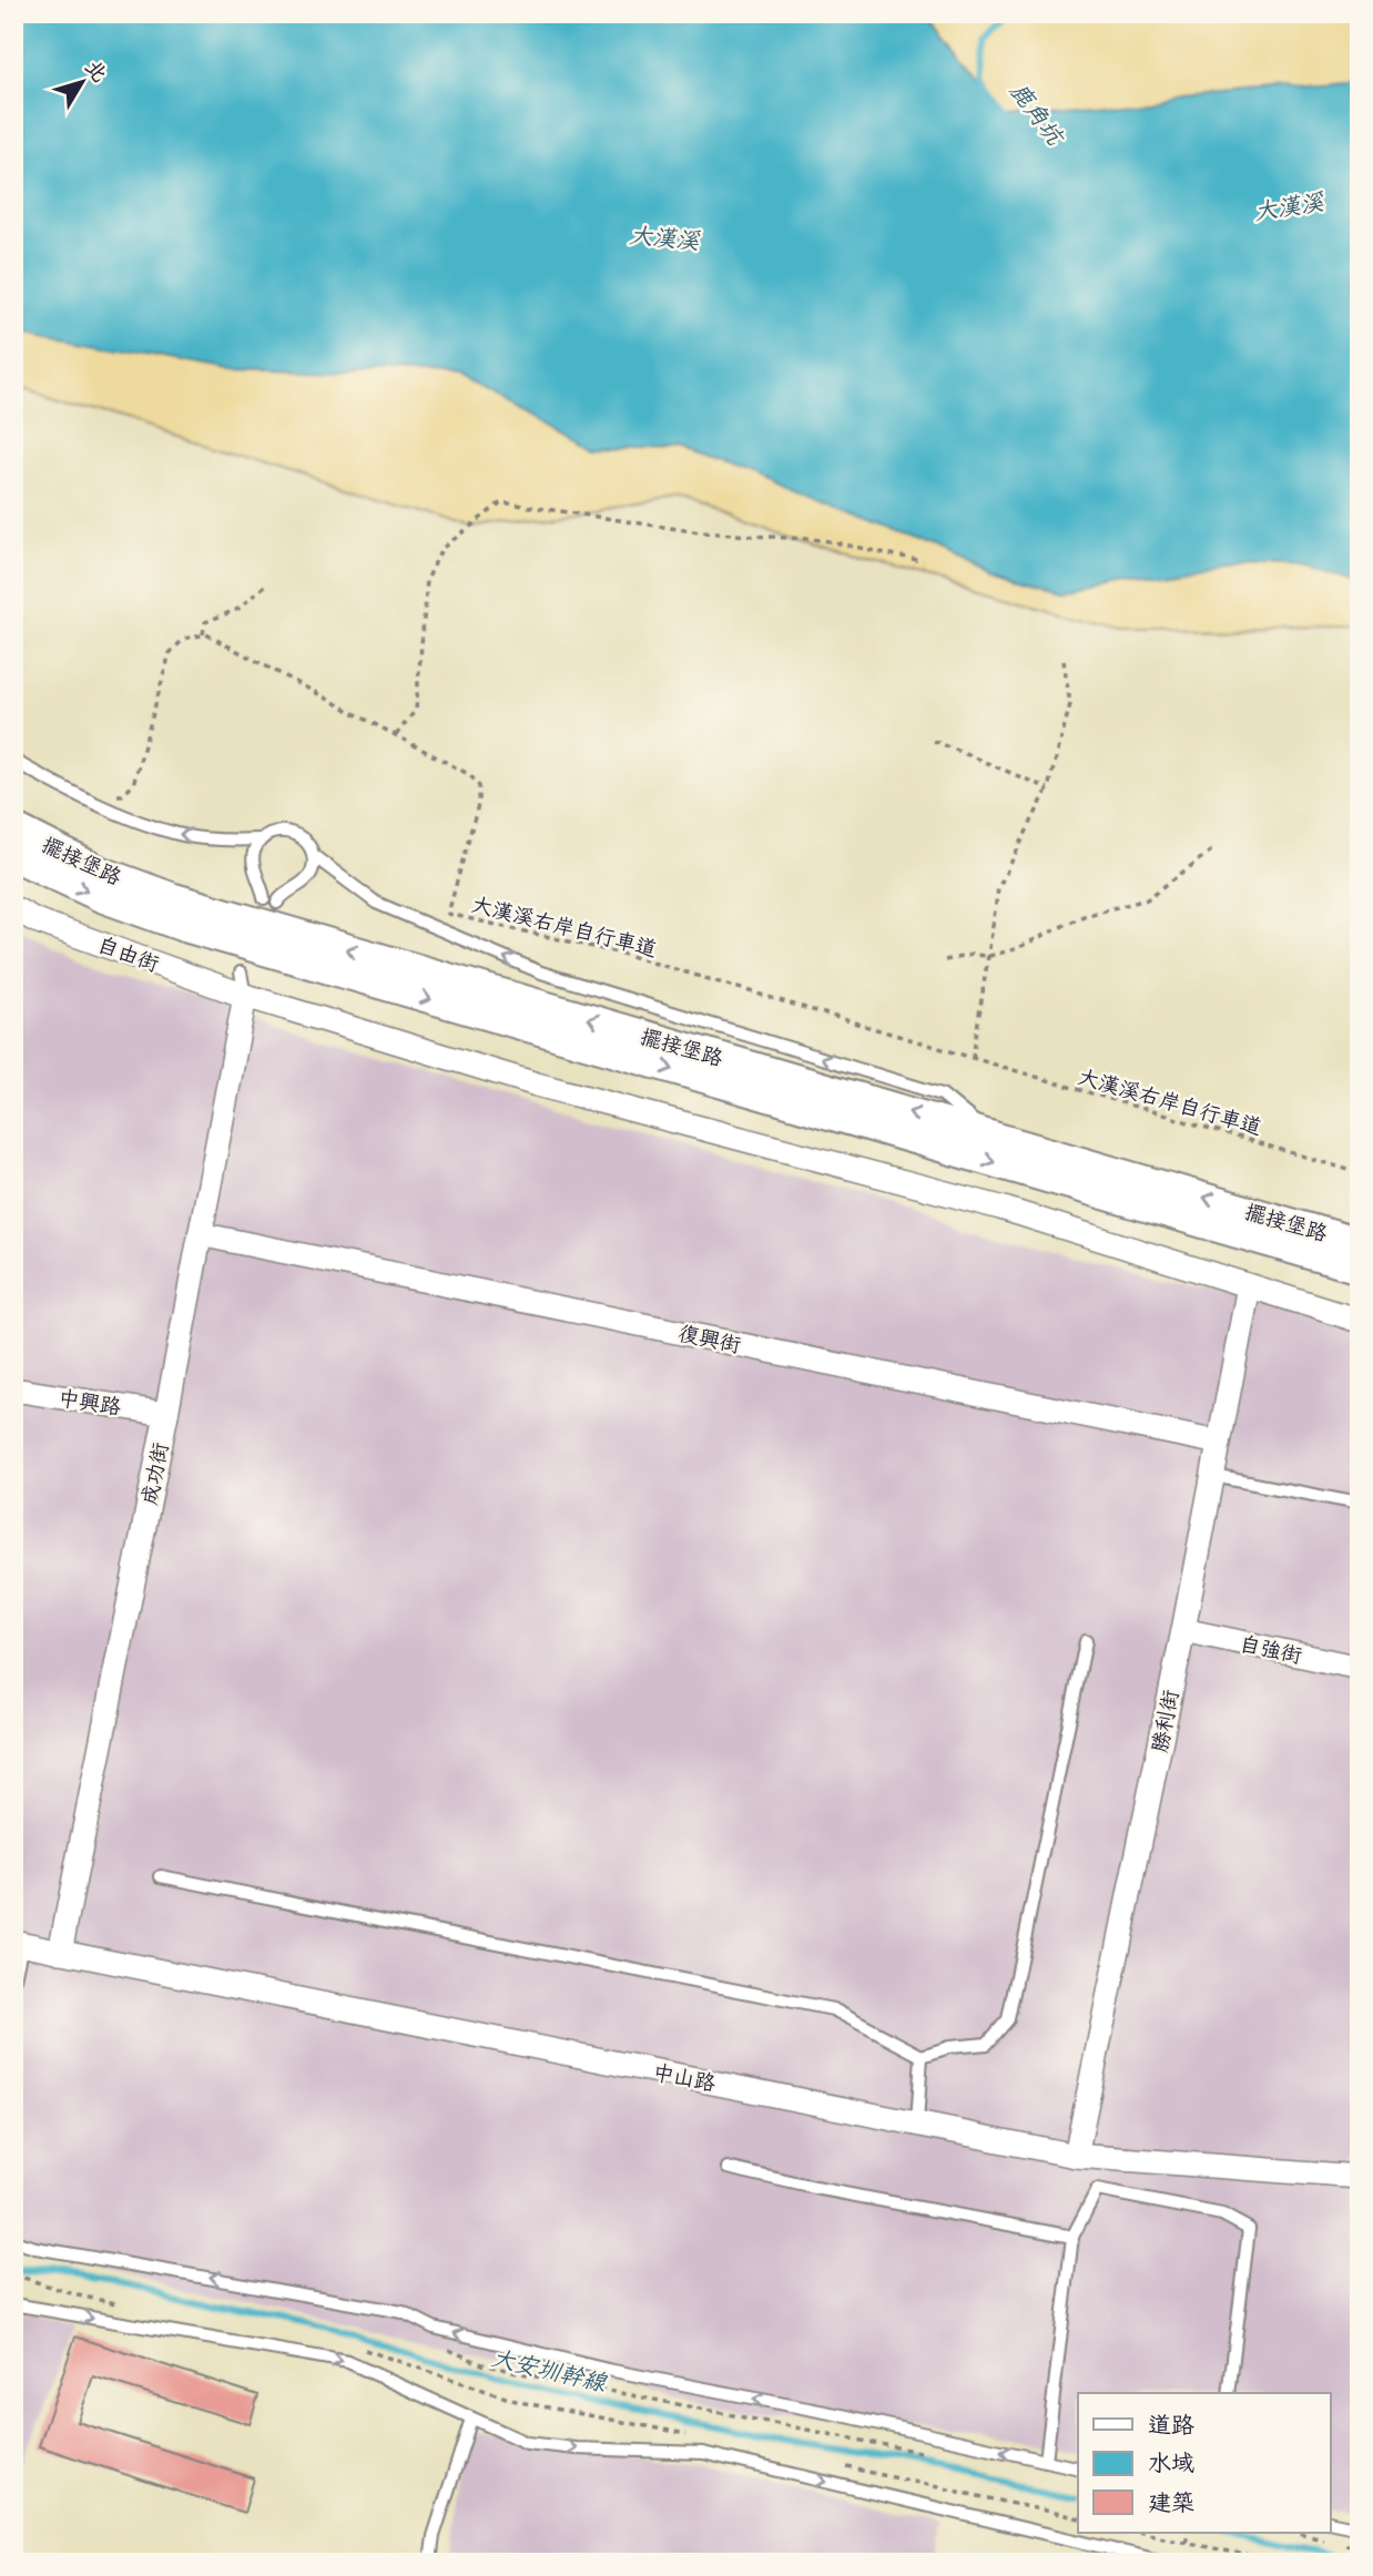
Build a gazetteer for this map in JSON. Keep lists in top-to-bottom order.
{
  "streets": {
    "street": [
      "擺接堡路",
      "自由街",
      "復興街",
      "中興路",
      "成功街",
      "自強街",
      "勝利街",
      "中山路"
    ],
    "path": ["大漢溪右岸自行車道"]
  },
  "crossings": [
    ["自由街", "成功街"],
    ["自由街", "勝利街"],
    ["復興街", "成功街"],
    ["復興街", "勝利街"],
    ["中興路", "成功街"],
    ["成功街", "中山路"],
    ["自強街", "勝利街"],
    ["勝利街", "中山路"]
  ],
  "water": ["鹿角坑", "大漢溪", "大安圳幹線"],
  "legend": ["道路", "水域", "建築"],
  "north": "top right"
}
